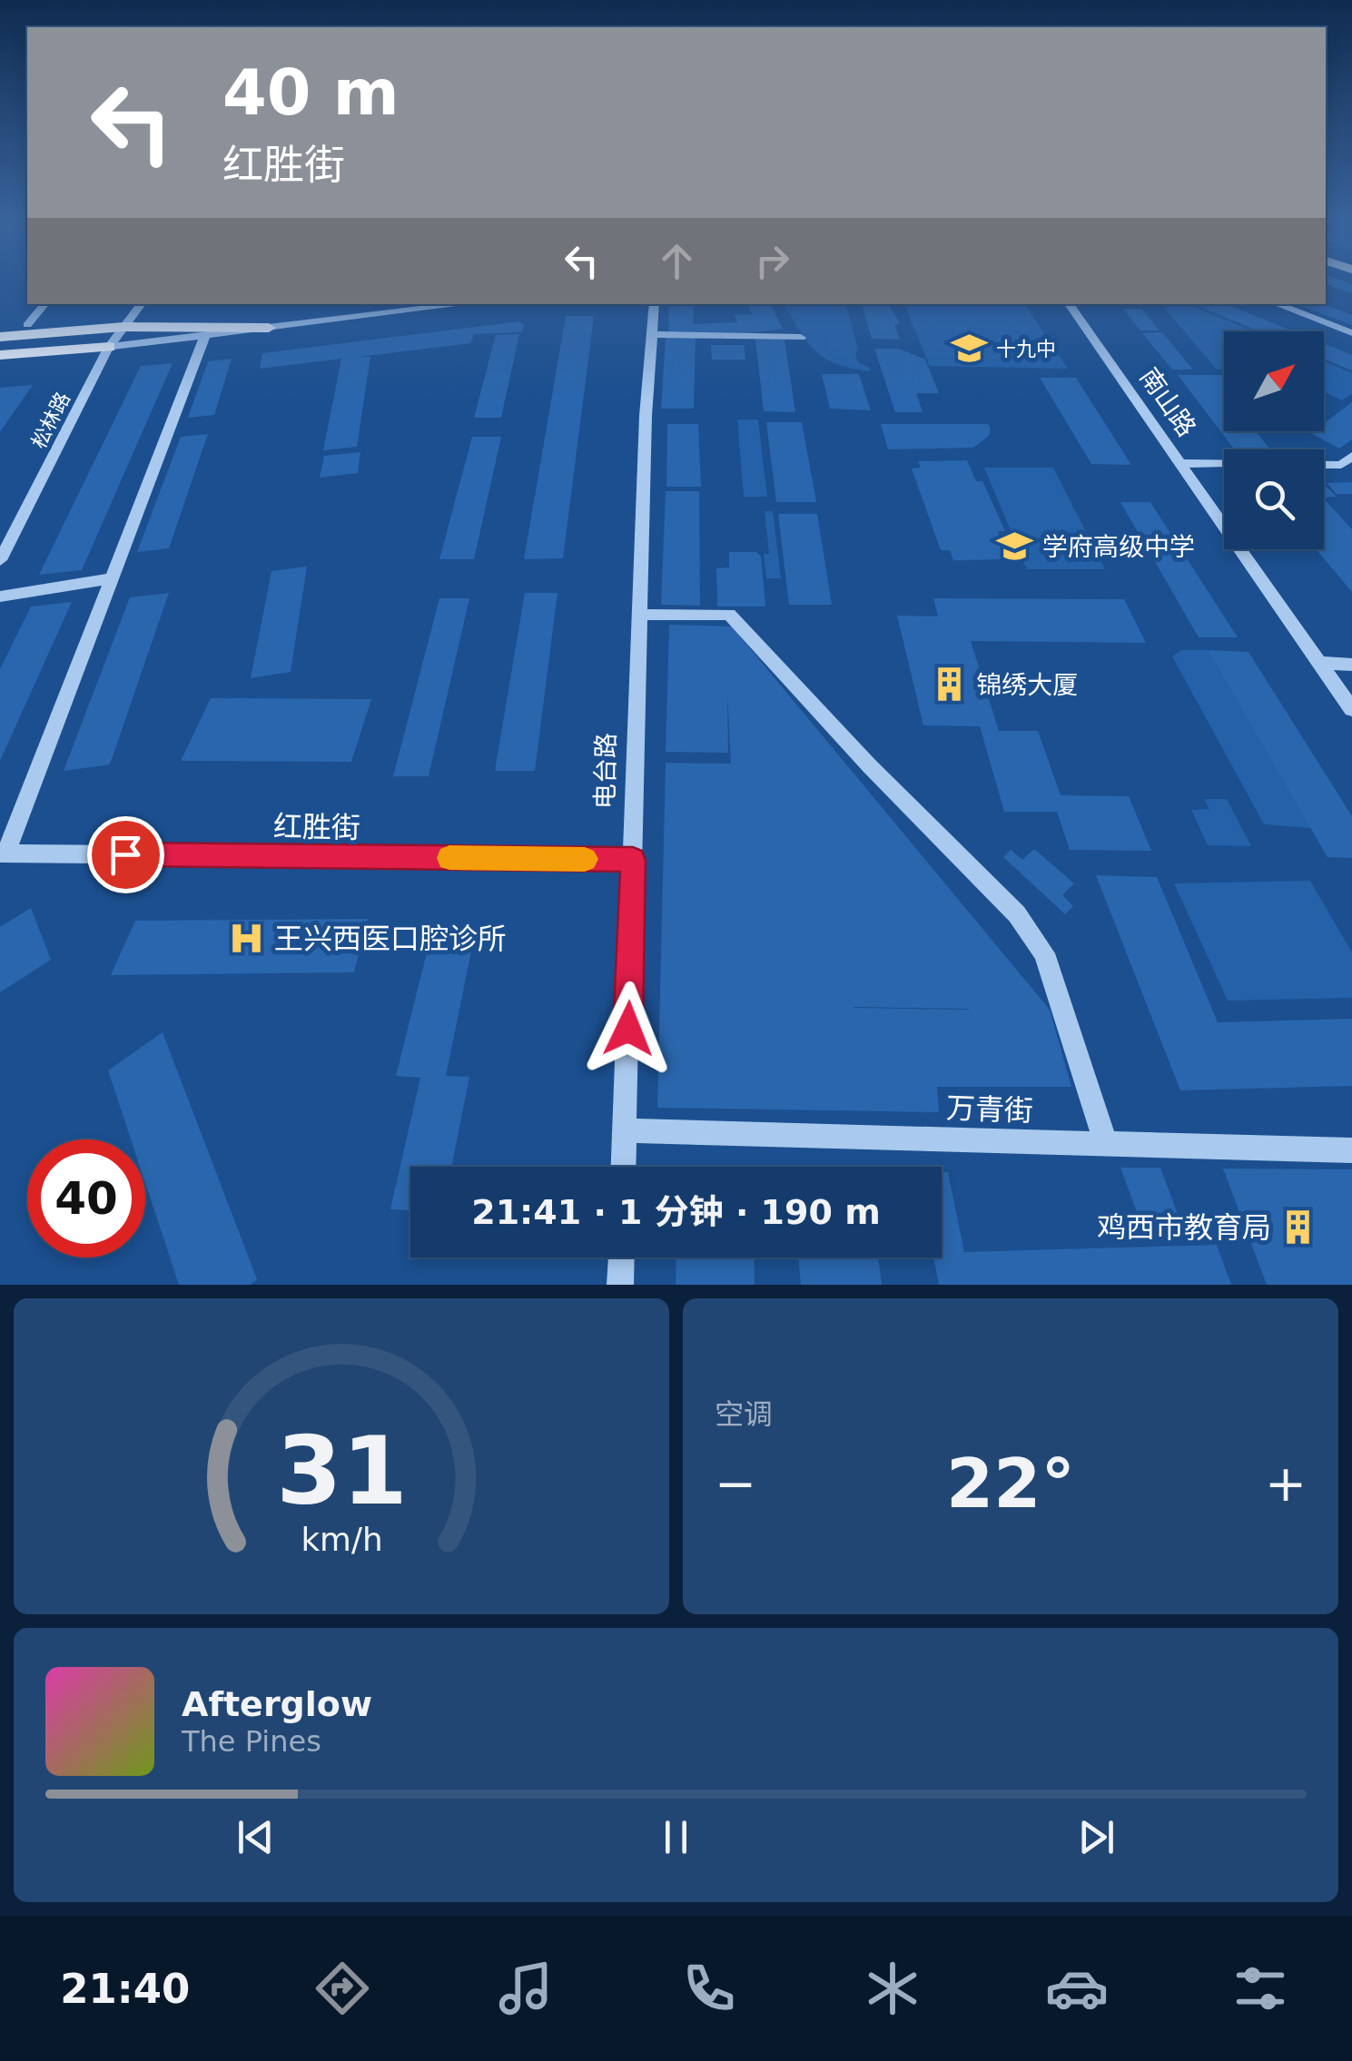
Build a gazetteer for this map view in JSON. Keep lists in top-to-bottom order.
{
  "streets": {
    "street": [
      "南山路",
      "松林路",
      "电台路",
      "红胜街",
      "万青街"
    ]
  },
  "crossings": [
    ["电台路", "红胜街"],
    ["电台路", "万青街"]
  ],
  "places": {
    "school or university": ["十九中", "学府高级中学"],
    "building": ["锦绣大厦", "鸡西市教育局"],
    "hospital": ["王兴西医口腔诊所"]
  },
  "north": "top right",
  "page": {
    "turn": ["40 m", "红胜街"],
    "limit": "40",
    "trip": "21:41 · 1 分钟 · 190 m",
    "tile": "空调",
    "heat": ["−", "22°", "+"],
    "song": ["Afterglow", "The Pines"],
    "tabs": "21:40",
    "gauge": ["31", "km/h"]
  }
}
